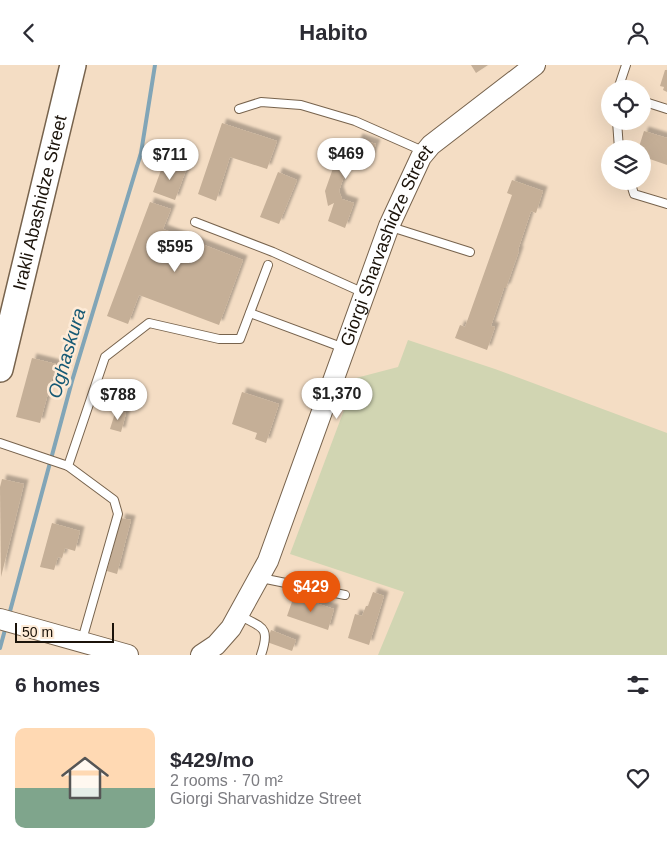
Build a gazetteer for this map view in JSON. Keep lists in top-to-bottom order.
{
  "streets": {
    "main road": ["Irakli Abashidze Street"],
    "street": ["Giorgi Sharvashidze Street"]
  },
  "water": ["Oghaskura"],
  "scale_bar": "50 m",
  "page": {
    "header": "Habito",
    "price": [
      "$469",
      "$711",
      "$595",
      "$1,370",
      "$788",
      "$429"
    ],
    "scale": "50 m",
    "heading": "6 homes",
    "list": [
      {
        "name": "$429/mo",
        "note": "2 rooms · 70 m² · Giorgi Sharvashidze Street"
      }
    ]
  }
}
